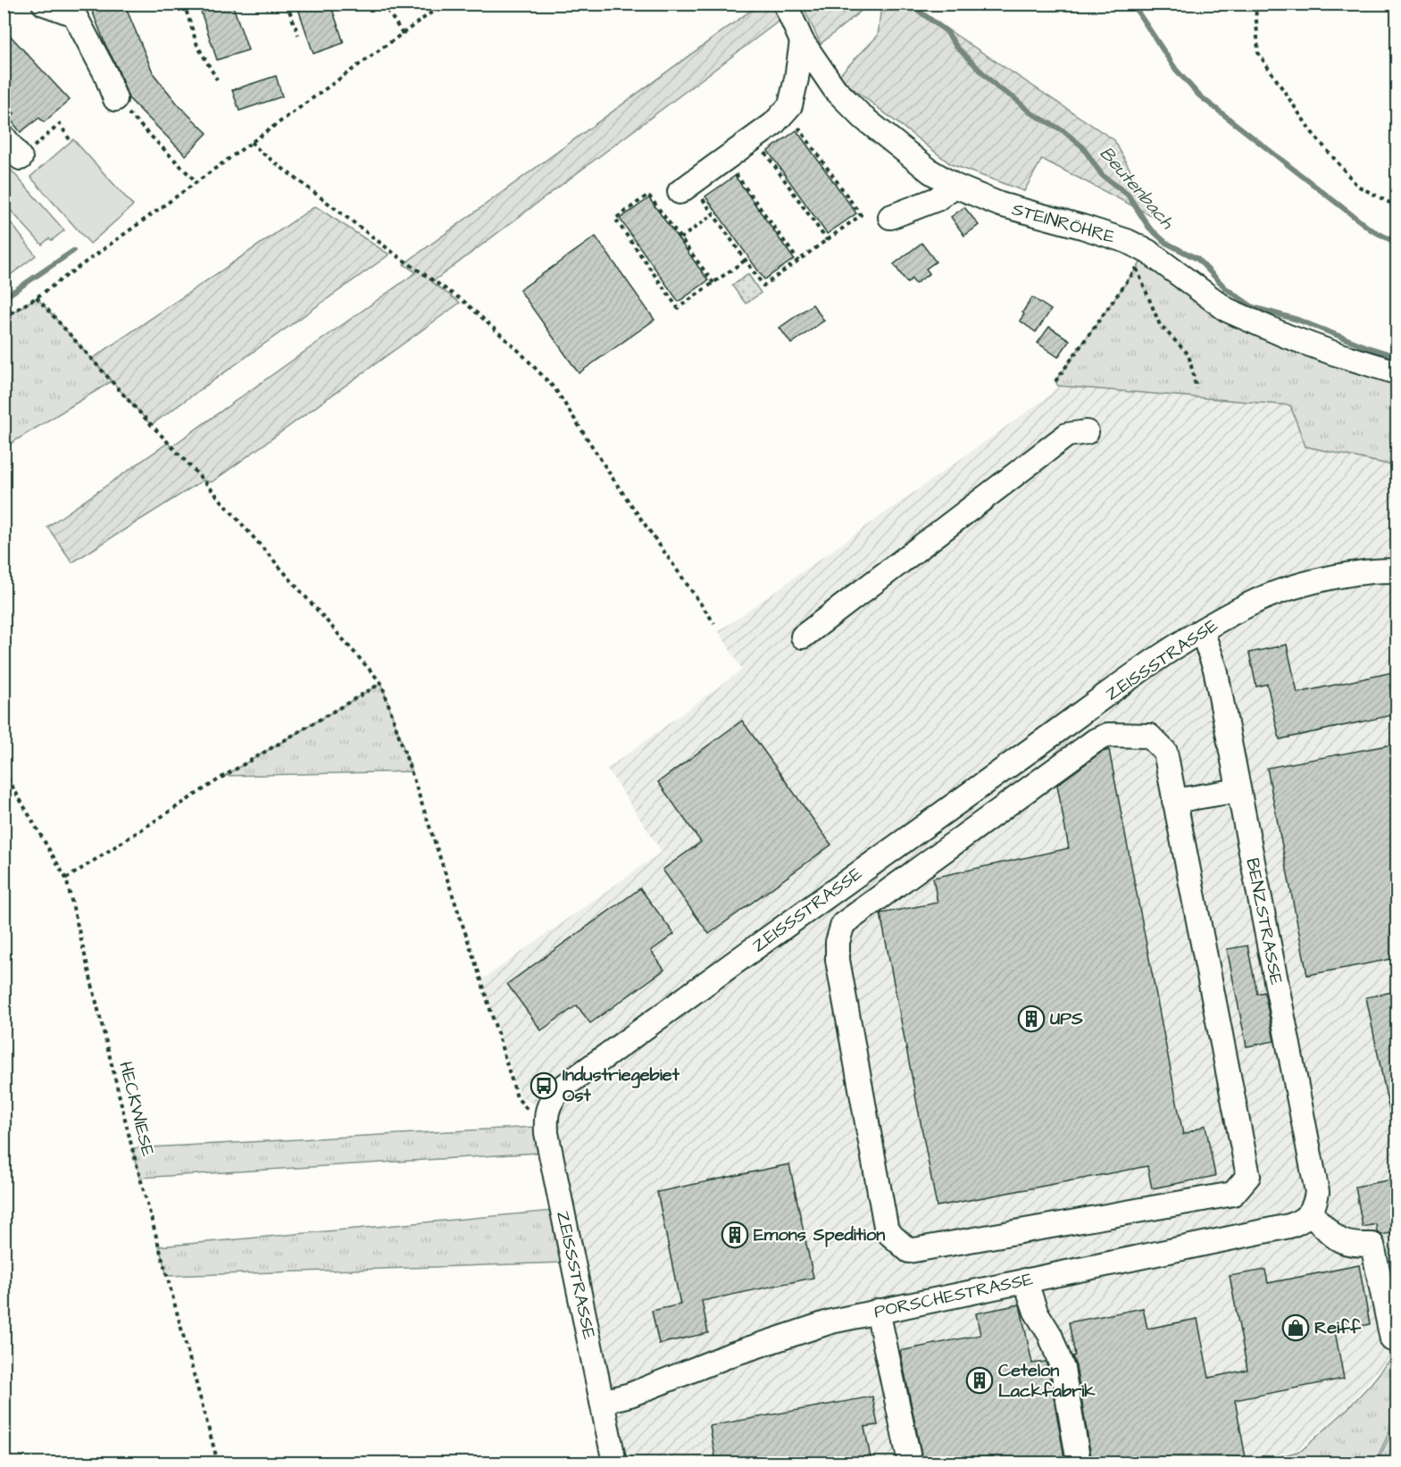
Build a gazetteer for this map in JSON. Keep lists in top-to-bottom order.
{
  "streets": {
    "street": [
      "STEINRÖHRE",
      "ZEISSSTRASSE",
      "BENZSTRASSE",
      "PORSCHESTRASSE"
    ],
    "path": ["HECKWIESE"]
  },
  "crossings": [
    ["ZEISSSTRASSE", "BENZSTRASSE"],
    ["ZEISSSTRASSE", "PORSCHESTRASSE"],
    ["BENZSTRASSE", "PORSCHESTRASSE"]
  ],
  "water": ["Beutenbach"],
  "places": {
    "building": ["UPS", "Emons Spedition", "Cetelon Lackfabrik"],
    "bus stop": ["Industriegebiet Ost"],
    "shop": ["Reiff"]
  }
}
